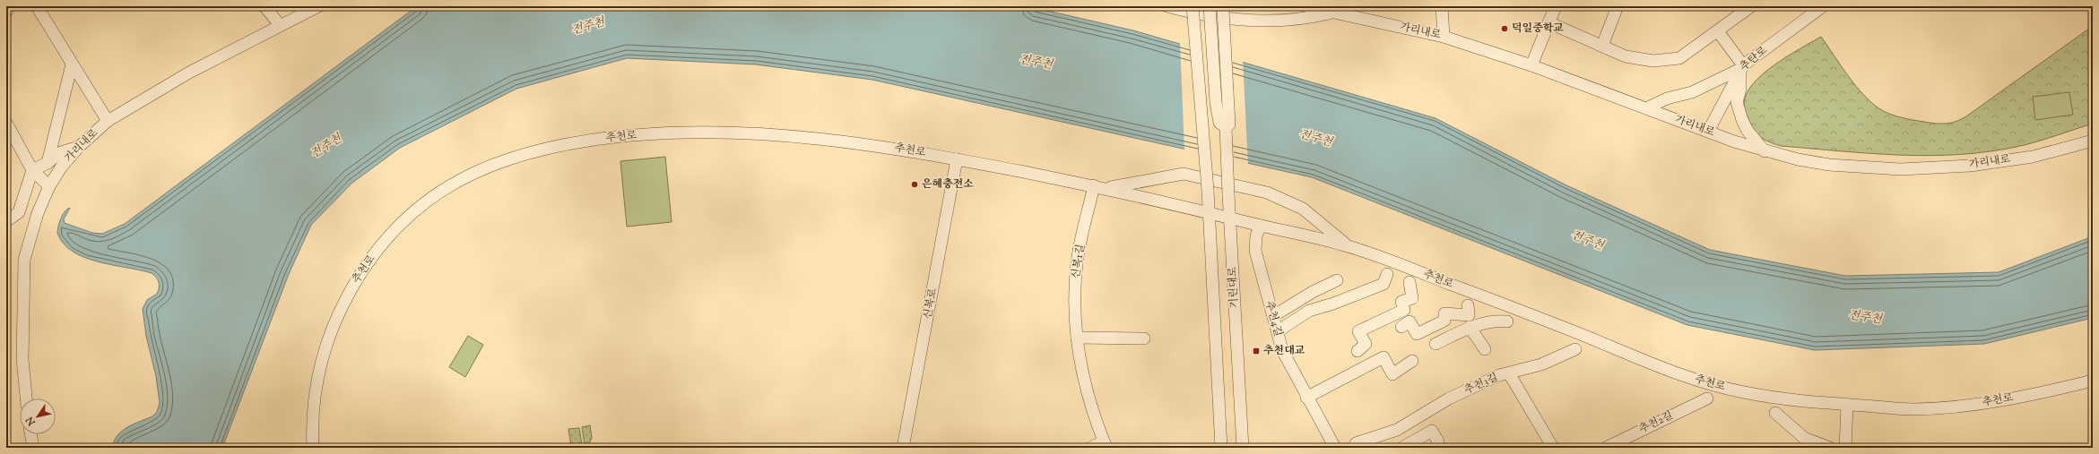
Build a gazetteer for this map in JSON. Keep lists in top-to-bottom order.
{
  "streets": {
    "street": [
      "가리내로",
      "추탄로",
      "추천로",
      "신복1길",
      "기린대로",
      "신복로",
      "추천4길",
      "추천3길",
      "추천2길"
    ]
  },
  "crossings": [
    ["가리내로", "추탄로"],
    ["추천로", "신복1길"],
    ["추천로", "기린대로"],
    ["추천로", "신복로"],
    ["추천로", "추천4길"]
  ],
  "water": ["전주천"],
  "places": {
    "other": ["덕일중학교", "은혜충전소"],
    "transit": ["추천대교"]
  },
  "north": "bottom left"
}
